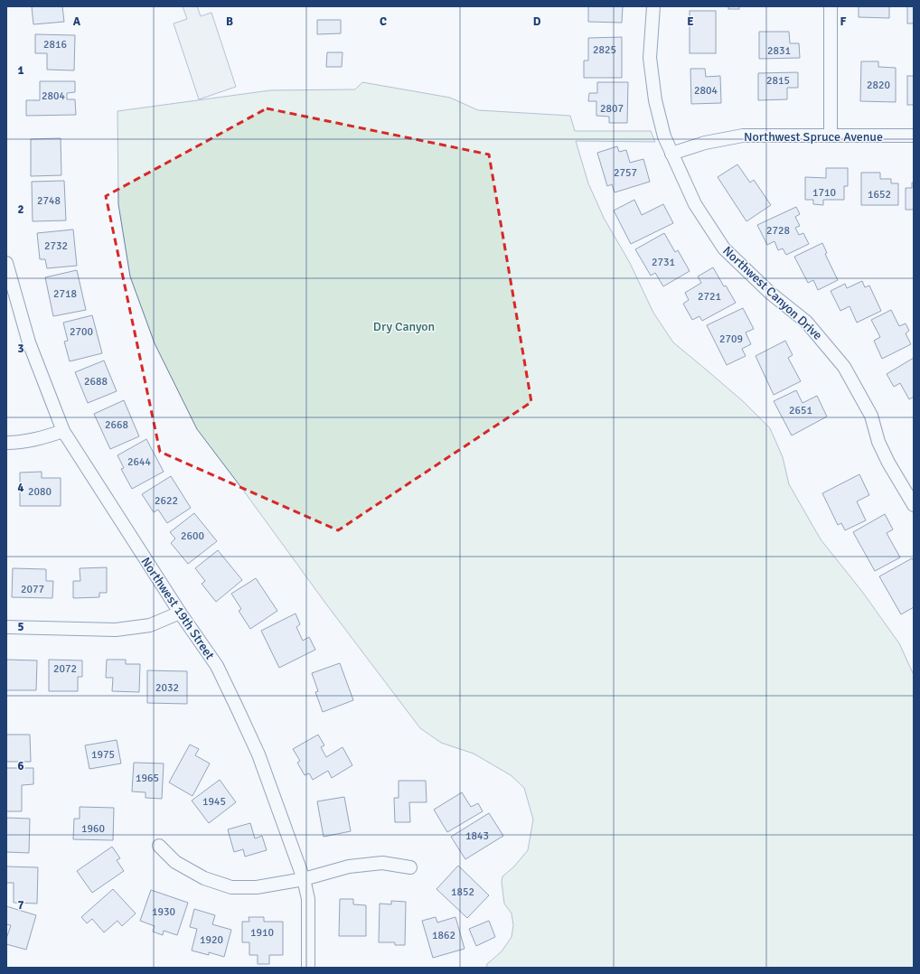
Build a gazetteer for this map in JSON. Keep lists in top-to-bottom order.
{
  "streets": {
    "street": ["Northwest Spruce Avenue", "Northwest Canyon Drive", "Northwest 19th Street"]
  },
  "crossings": [
    ["Northwest Spruce Avenue", "Northwest Canyon Drive"]
  ],
  "parks": ["Dry Canyon"],
  "house_numbers": [
    "2816",
    "2825",
    "2831",
    "2815",
    "2820",
    "2804",
    "2804",
    "2807",
    "2757",
    "1710",
    "1652",
    "2748",
    "2728",
    "2732",
    "2731",
    "2718",
    "2721",
    "2700",
    "2709",
    "2688",
    "2651",
    "2668",
    "2644",
    "2080",
    "2622",
    "2600",
    "2077",
    "2072",
    "2032",
    "1975",
    "1965",
    "1945",
    "1960",
    "1843",
    "1852",
    "1930",
    "1910",
    "1862",
    "1920"
  ],
  "grid": {
    "columns": [
      "A",
      "B",
      "C",
      "D",
      "E",
      "F"
    ],
    "rows": [
      "1",
      "2",
      "3",
      "4",
      "5",
      "6",
      "7"
    ]
  }
}
